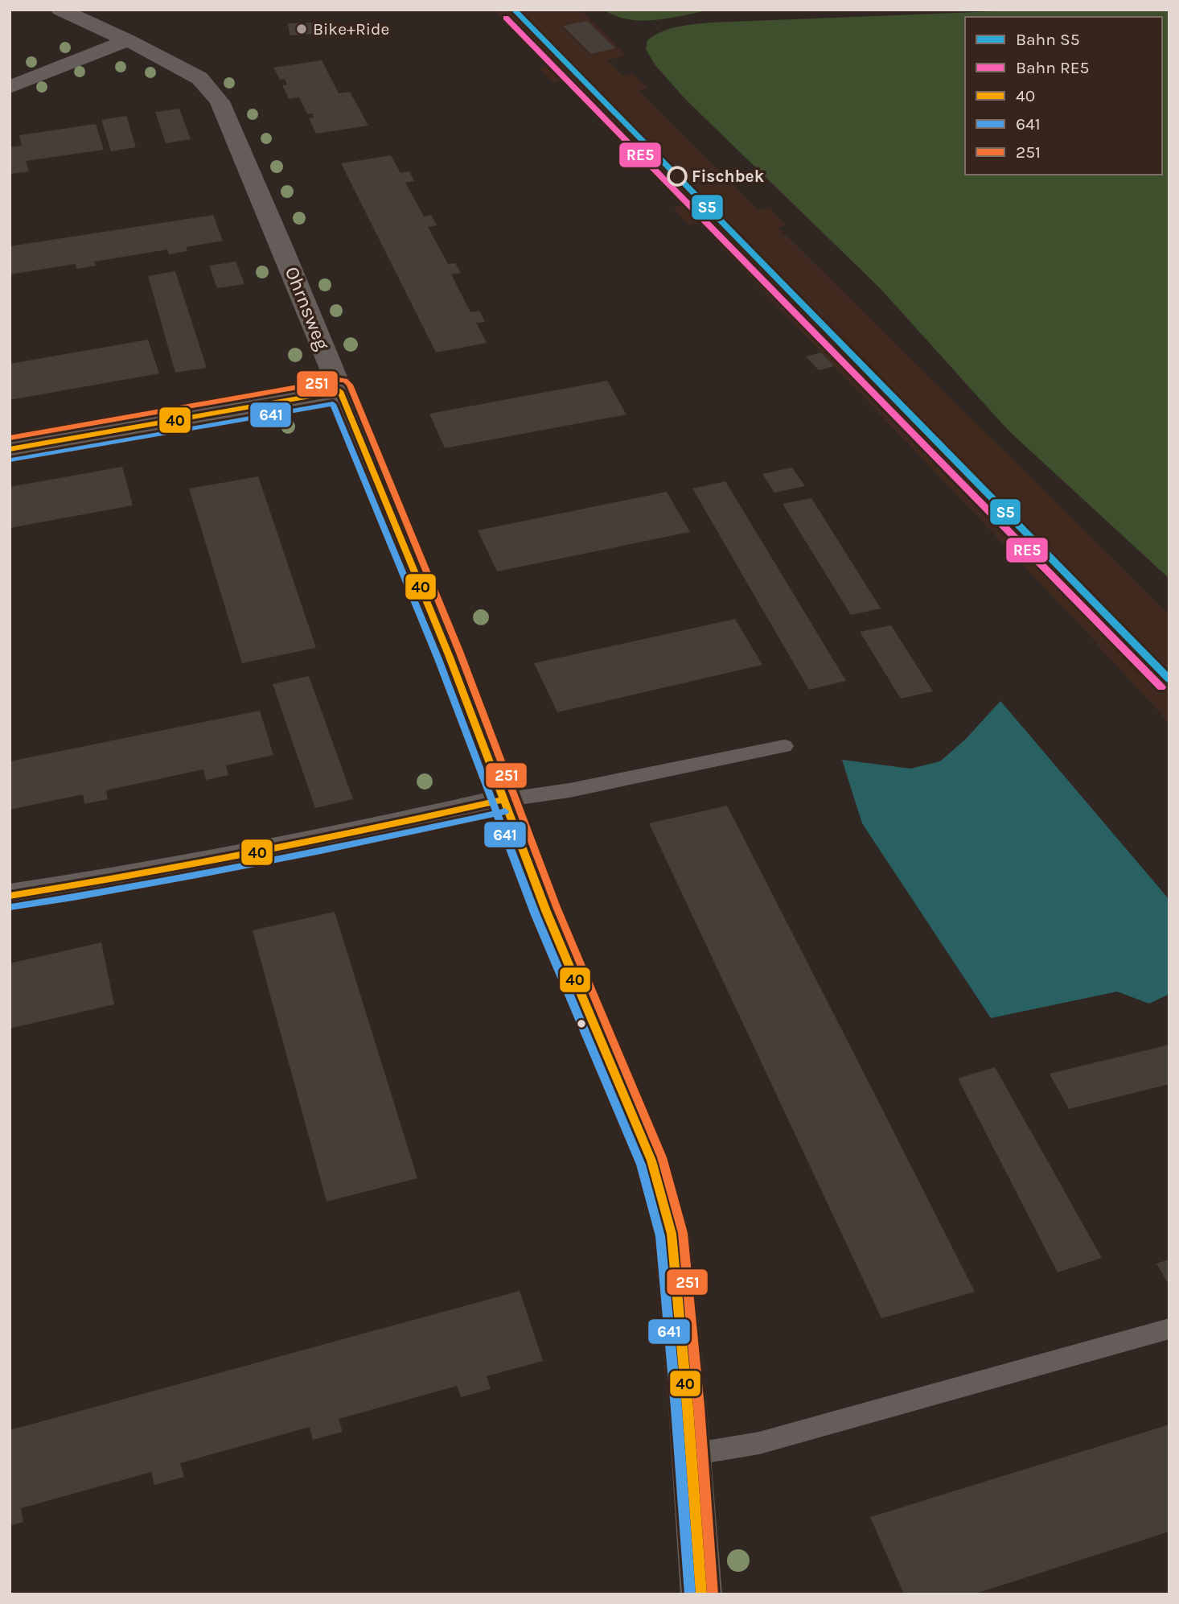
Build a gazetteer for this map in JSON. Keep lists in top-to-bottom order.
{
  "streets": {
    "street": ["Ohrnsweg"]
  },
  "places": ["Bike+Ride", "Fischbek"],
  "lines": [
    "rail line S5",
    "rail line RE5",
    "transit line 251",
    "transit line 40",
    "transit line 641"
  ],
  "legend": [
    "Bahn S5",
    "Bahn RE5",
    "40",
    "641",
    "251"
  ]
}
